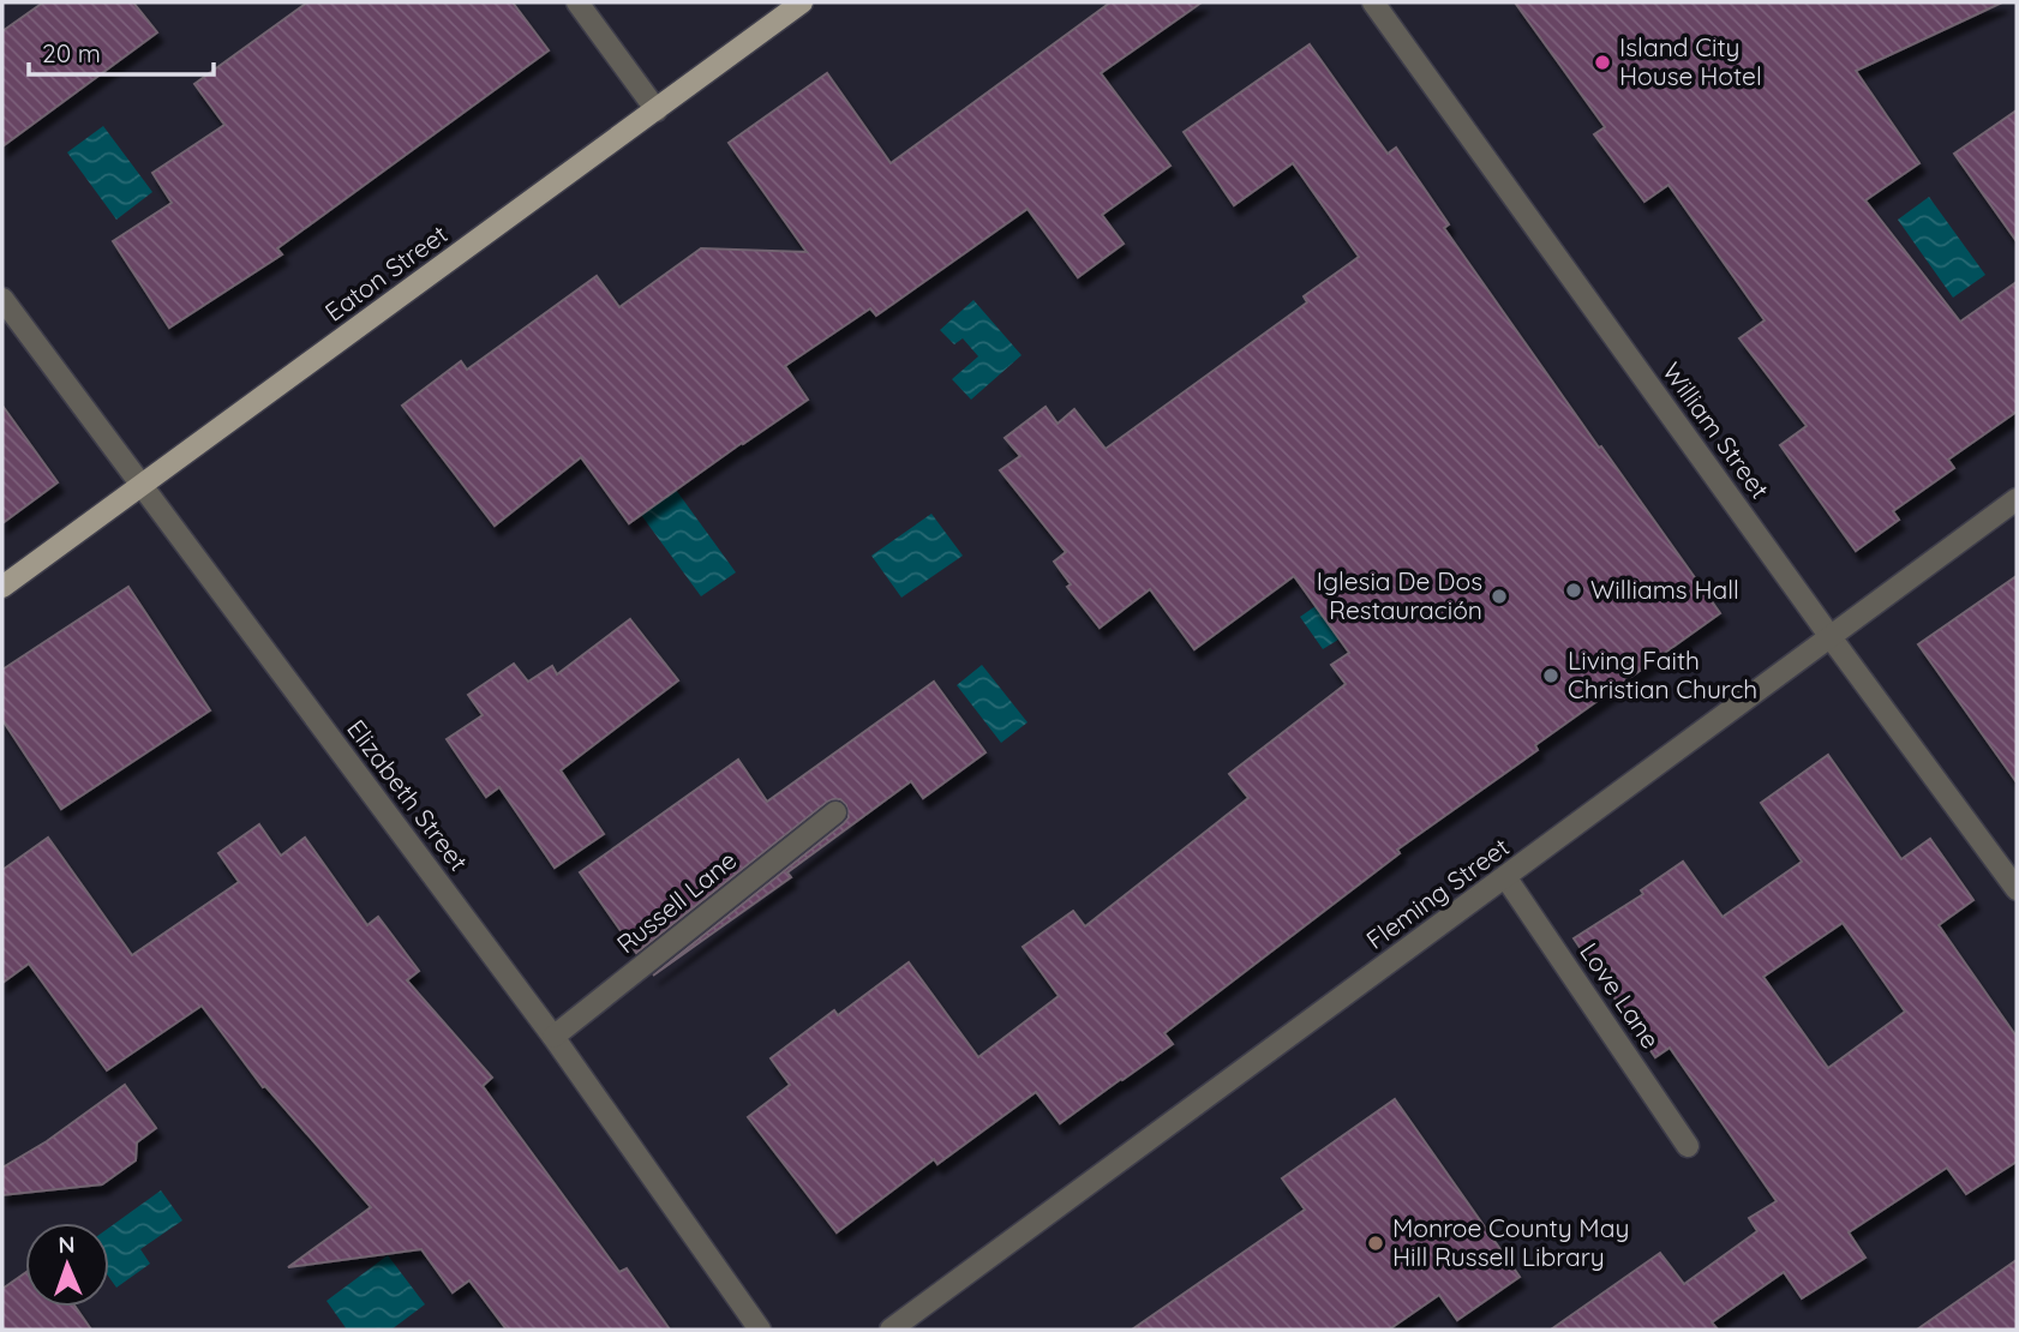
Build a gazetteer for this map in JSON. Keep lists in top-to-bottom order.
{
  "streets": {
    "main road": ["Eaton Street"],
    "street": [
      "William Street",
      "Elizabeth Street",
      "Fleming Street",
      "Russell Lane",
      "Love Lane"
    ]
  },
  "crossings": [
    ["Eaton Street", "Elizabeth Street"],
    ["William Street", "Fleming Street"],
    ["Elizabeth Street", "Russell Lane"],
    ["Fleming Street", "Love Lane"]
  ],
  "places": [
    "Island City House Hotel",
    "Williams Hall",
    "Iglesia De Dos Restauración",
    "Living Faith Christian Church",
    "Monroe County May Hill Russell Library"
  ],
  "scale_bar": "20 m",
  "north": "top"
}
